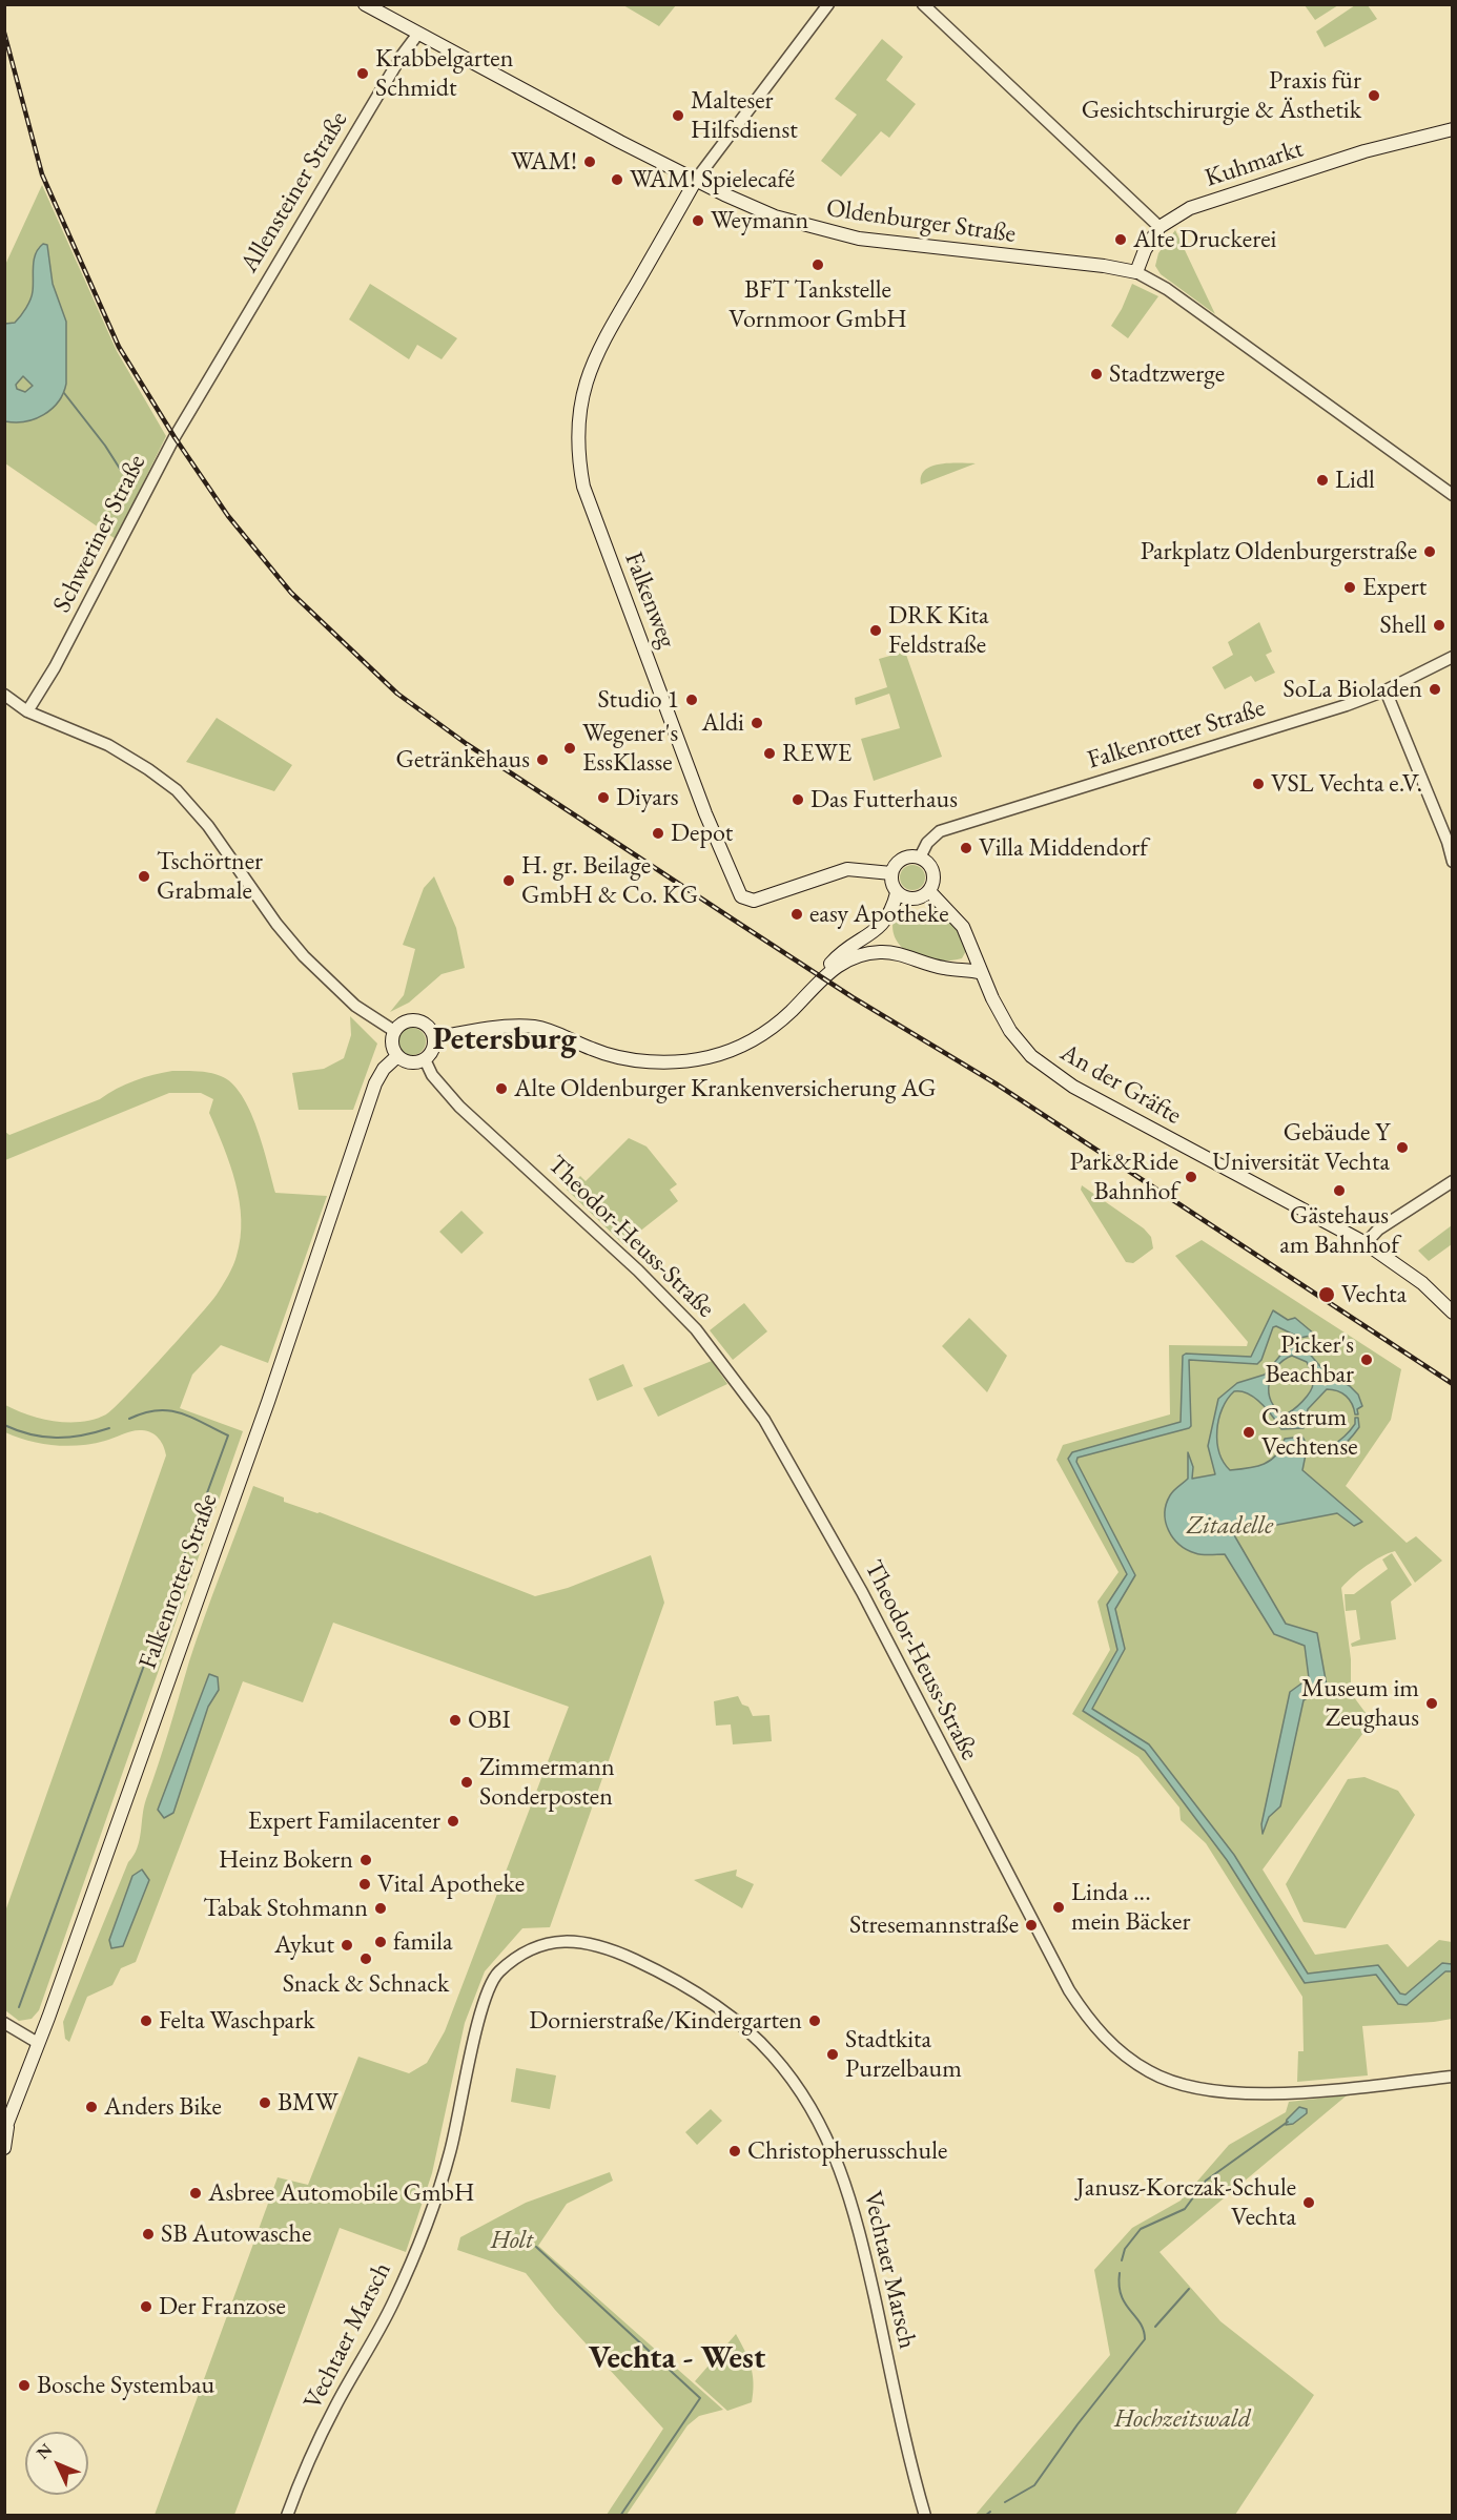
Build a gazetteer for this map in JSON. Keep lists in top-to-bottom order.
{
  "streets": {
    "main road": [
      "Kuhmarkt",
      "Oldenburger Straße",
      "Falkenweg",
      "Falkenrotter Straße",
      "An der Gräfte"
    ],
    "street": [
      "Allensteiner Straße",
      "Schweriner Straße",
      "Theodor-Heuss-Straße",
      "Vechtaer Marsch"
    ]
  },
  "crossings": [
    ["Kuhmarkt", "Oldenburger Straße"],
    ["Allensteiner Straße", "Oldenburger Straße"],
    ["Allensteiner Straße", "Schweriner Straße"],
    ["Oldenburger Straße", "Falkenweg"],
    ["Falkenweg", "Falkenrotter Straße"],
    ["Falkenweg", "An der Gräfte"],
    ["Falkenrotter Straße", "An der Gräfte"],
    ["Falkenrotter Straße", "Theodor-Heuss-Straße"]
  ],
  "districts": ["Petersburg", "Vechta - West"],
  "parks": ["Zitadelle", "Holt", "Hochzeitswald"],
  "places": [
    "Krabbelgarten Schmidt",
    "Praxis für Gesichtschirurgie & Ästhetik",
    "Malteser Hilfsdienst",
    "WAM!",
    "WAM! Spielecafé",
    "Weymann",
    "Alte Druckerei",
    "BFT Tankstelle Vornmoor GmbH",
    "Stadtzwerge",
    "Lidl",
    "Parkplatz Oldenburgerstraße",
    "Expert",
    "Shell",
    "DRK Kita Feldstraße",
    "SoLa Bioladen",
    "Studio 1",
    "Aldi",
    "Wegener's EssKlasse",
    "REWE",
    "Getränkehaus",
    "VSL Vechta e.V.",
    "Diyars",
    "Das Futterhaus",
    "Depot",
    "Villa Middendorf",
    "Tschörtner Grabmale",
    "H. gr. Beilage GmbH & Co. KG",
    "easy Apotheke",
    "Alte Oldenburger Krankenversicherung AG",
    "Gebäude Y Universität Vechta",
    "Park&Ride Bahnhof",
    "Gästehaus am Bahnhof",
    "Vechta",
    "Picker's Beachbar",
    "Castrum Vechtense",
    "Museum im Zeughaus",
    "OBI",
    "Zimmermann Sonderposten",
    "Expert Familacenter",
    "Heinz Bokern",
    "Vital Apotheke",
    "Linda ... mein Bäcker",
    "Tabak Stohmann",
    "Stresemannstraße",
    "famila",
    "Aykut",
    "Snack & Schnack",
    "Felta Waschpark",
    "Dornierstraße/Kindergarten",
    "Stadtkita Purzelbaum",
    "BMW",
    "Anders Bike",
    "Christopherusschule",
    "Asbree Automobile GmbH",
    "Janusz-Korczak-Schule Vechta",
    "SB Autowasche",
    "Der Franzose",
    "Bosche Systembau"
  ],
  "north": "top left"
}
